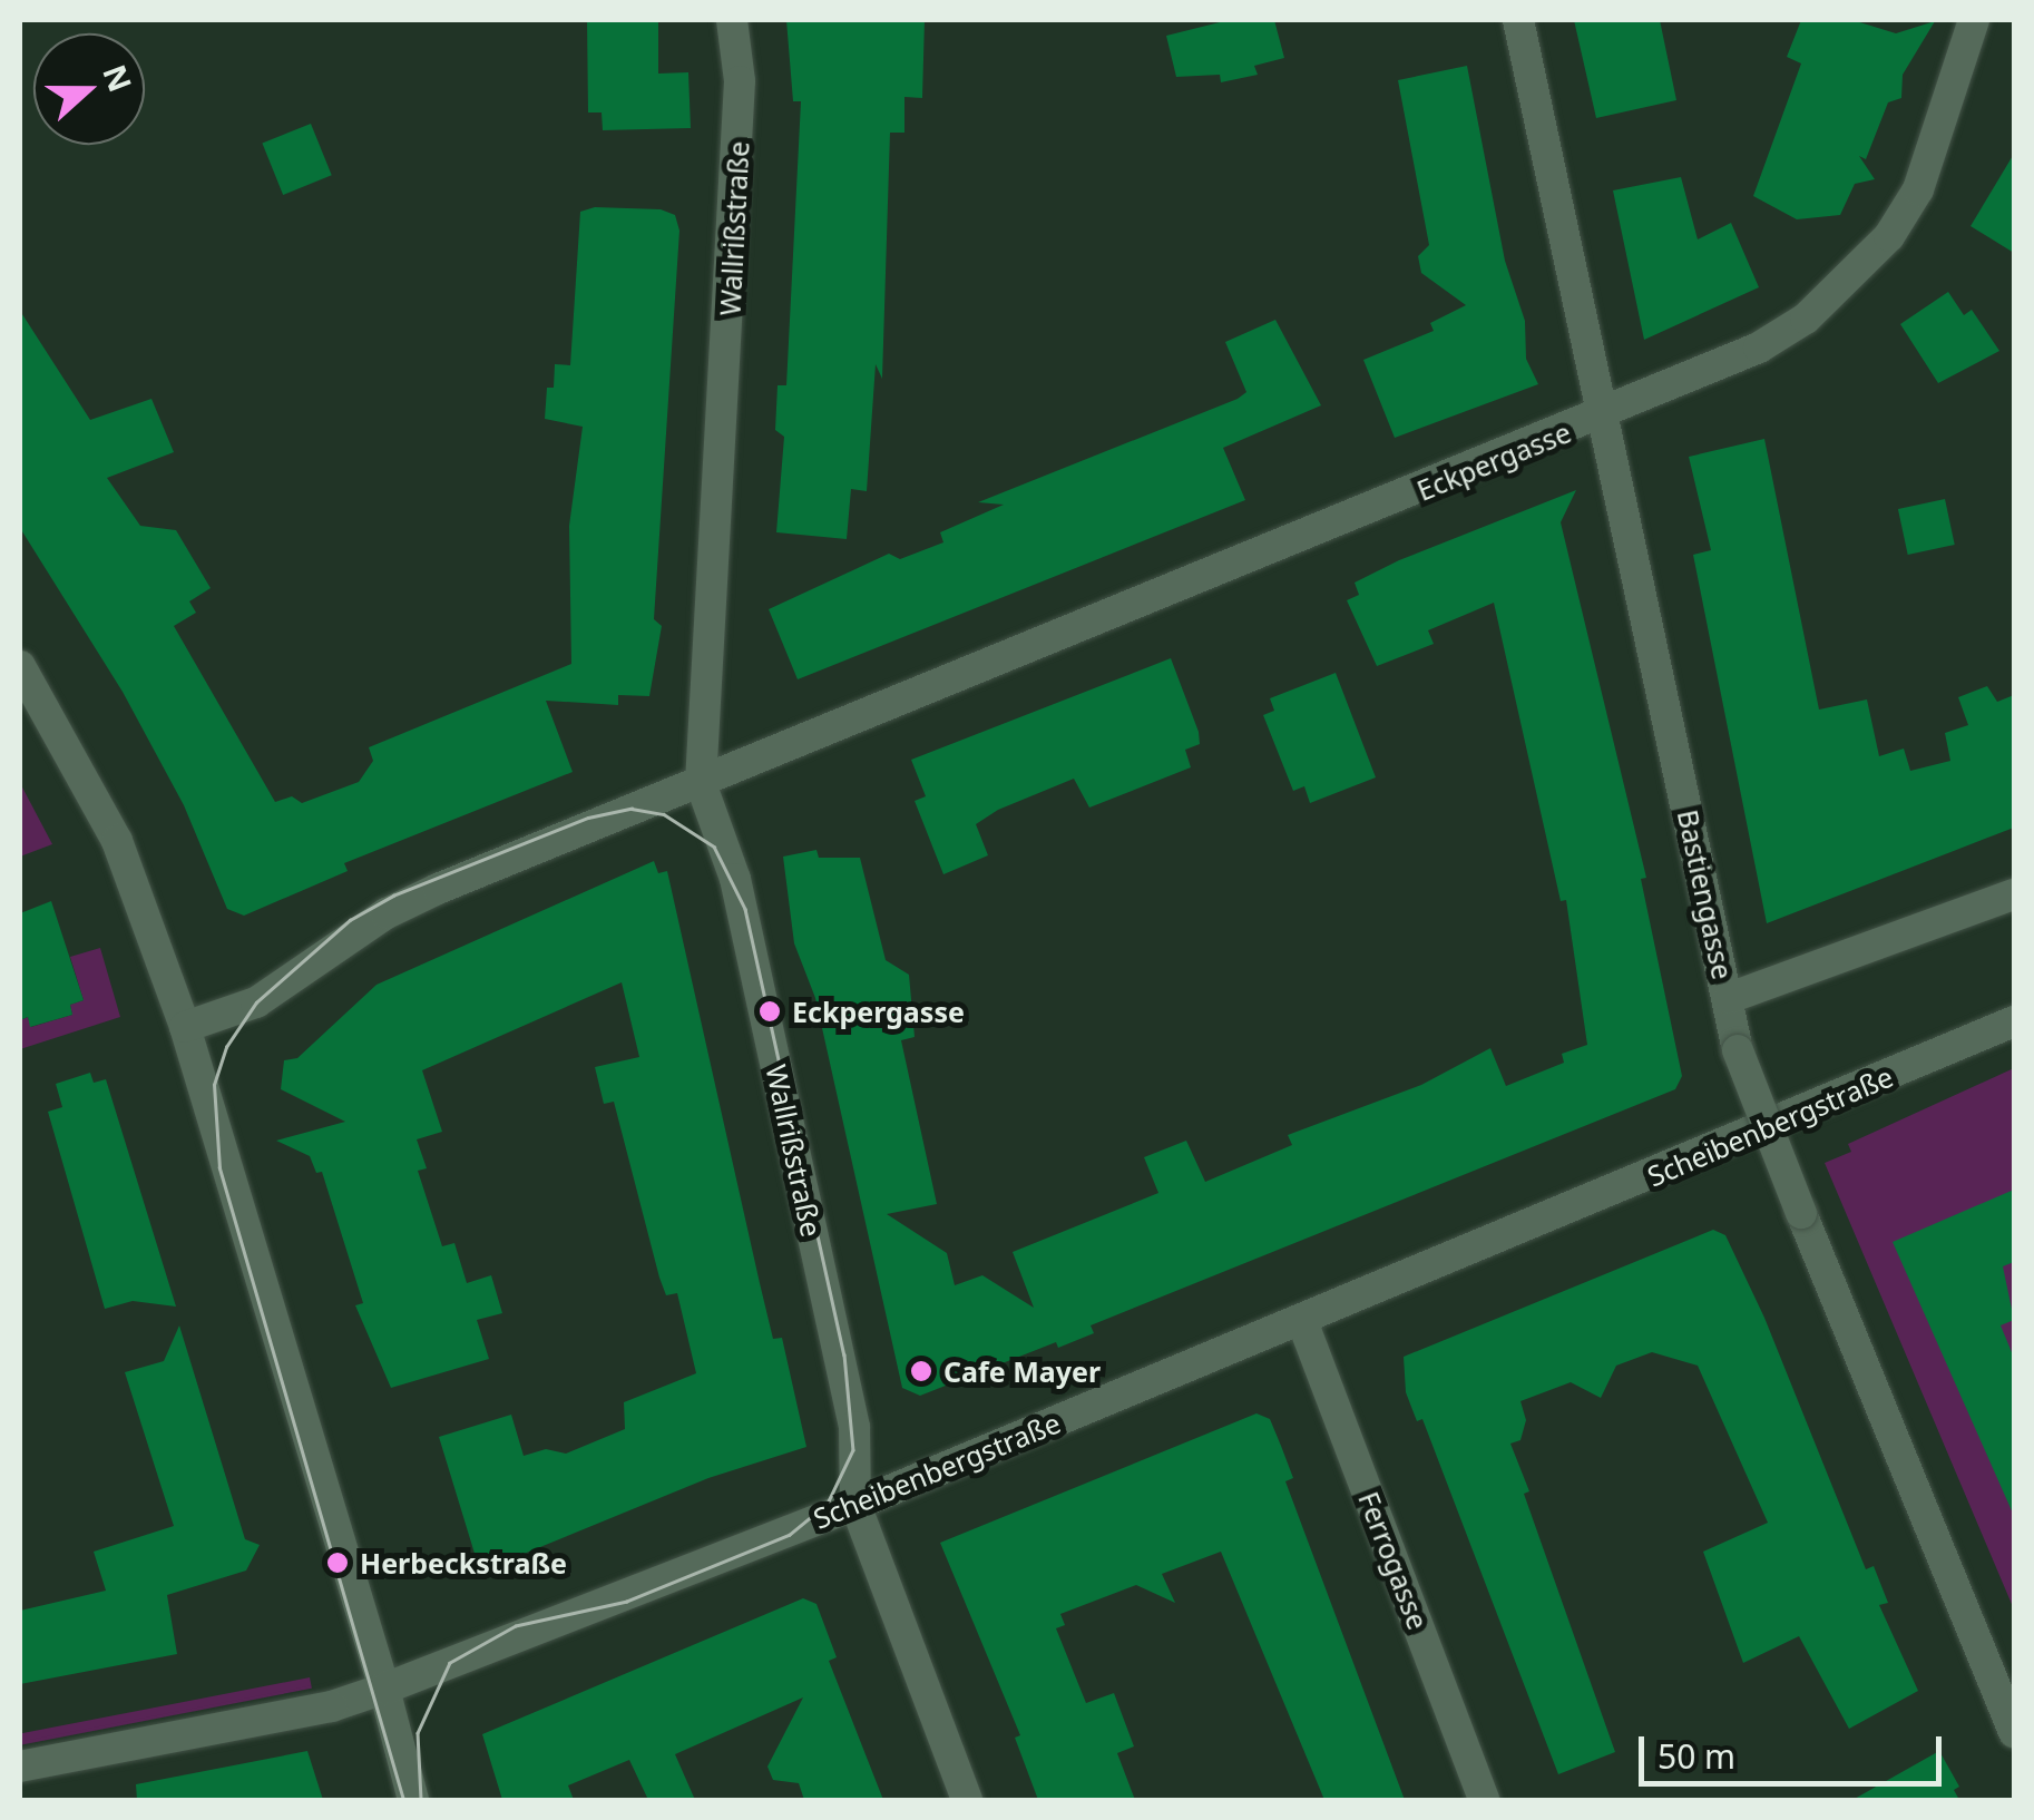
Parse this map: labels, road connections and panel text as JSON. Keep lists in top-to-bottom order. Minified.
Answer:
{"streets":{"street":["Wallrißstraße","Eckpergasse","Bastiengasse","Scheibenbergstraße","Ferrogasse"]},"crossings":[["Wallrißstraße","Eckpergasse"],["Wallrißstraße","Scheibenbergstraße"],["Eckpergasse","Bastiengasse"],["Scheibenbergstraße","Ferrogasse"]],"places":["Eckpergasse","Cafe Mayer","Herbeckstraße"],"scale_bar":"50 m","north":"right"}
